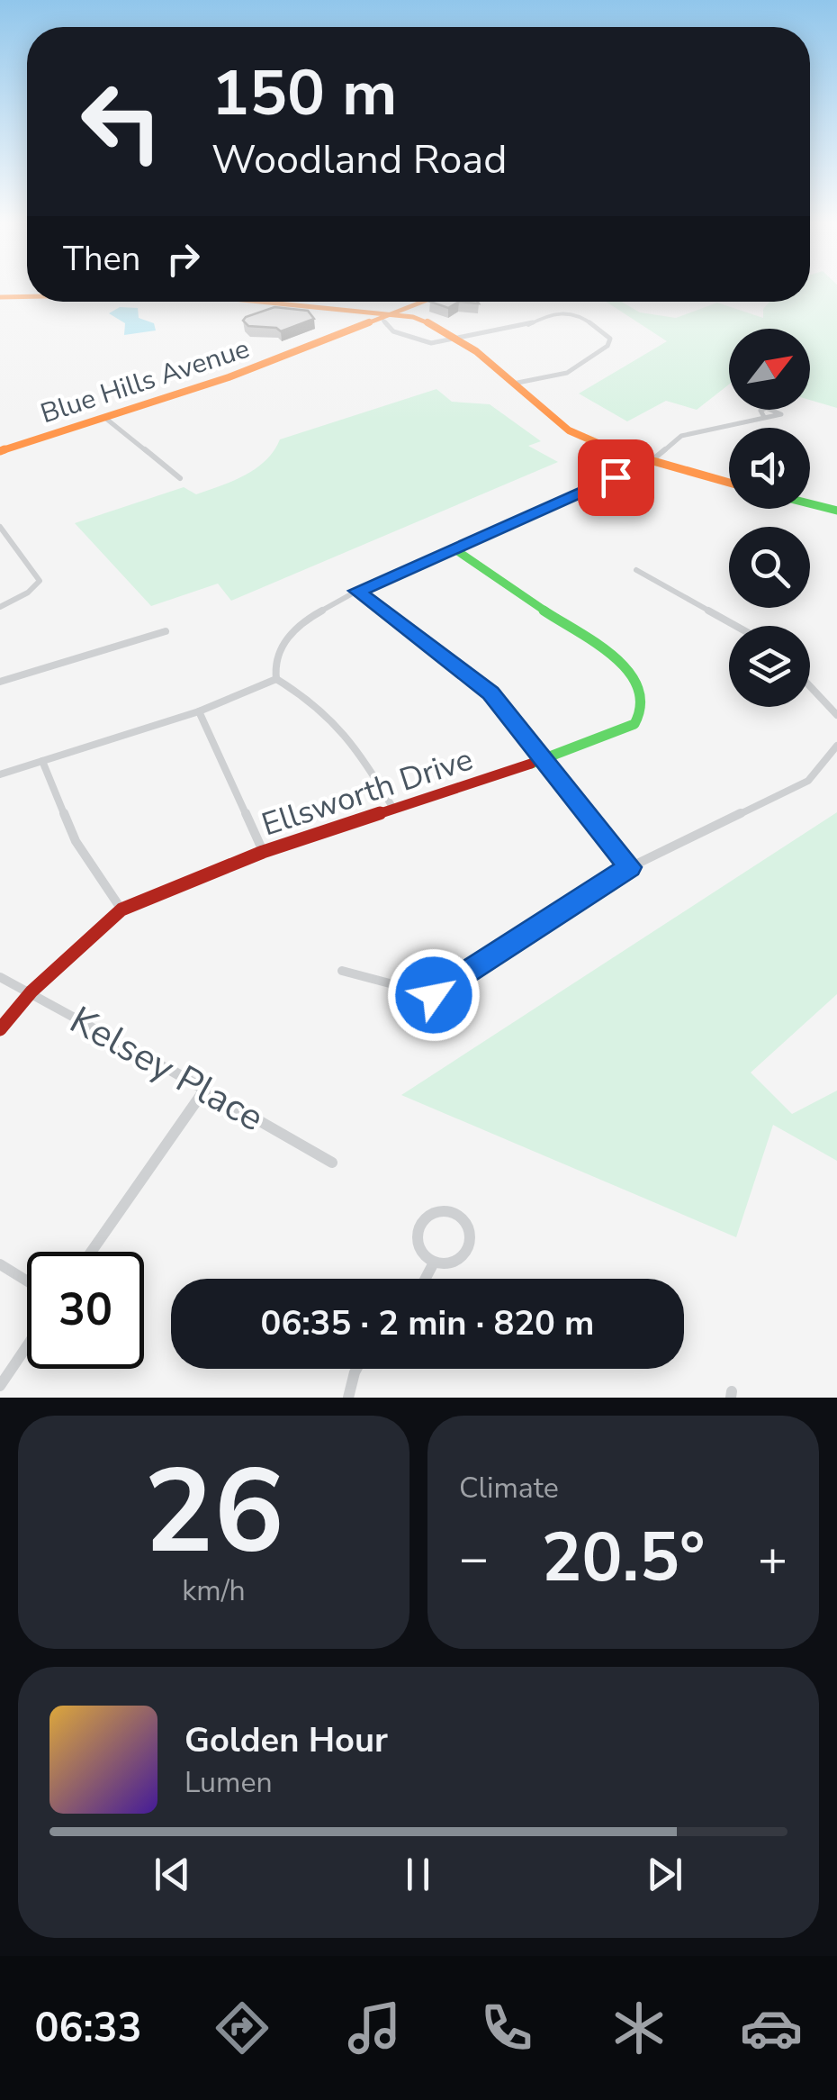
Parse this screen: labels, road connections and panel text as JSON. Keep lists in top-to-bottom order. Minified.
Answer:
{"streets":{"main road":["Blue Hills Avenue","Ellsworth Drive"],"street":["Kelsey Place"]},"crossings":[["Ellsworth Drive","Kelsey Place"]],"north":"top right","page":{"turn":["150 m","Woodland Road"],"then":"Then","limit":"30","trip":"06:35 · 2 min · 820 m","tile":[["26","km/h"],"Climate"],"heat":["−","20.5°","+"],"song":["Golden Hour","Lumen"],"tabs":"06:33"}}
